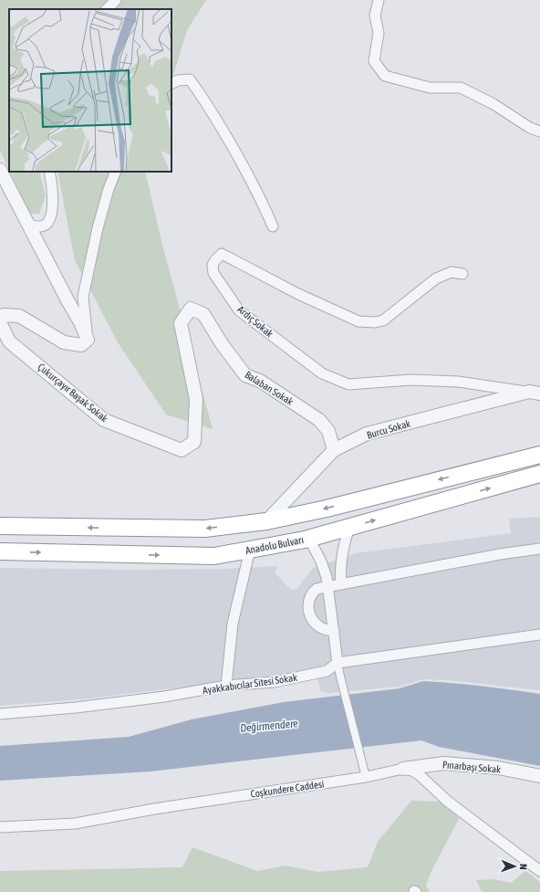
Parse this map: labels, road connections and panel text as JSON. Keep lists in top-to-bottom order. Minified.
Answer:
{"streets":{"highway":["Anadolu Bulvarı"],"street":["Ardıç Sokak","Balaban Sokak","Çukurçayır Başak Sokak","Burcu Sokak","Ayakkabıcılar Sitesi Sokak","Pınarbaşı Sokak","Coşkundere Caddesi"]},"crossings":[["Ardıç Sokak","Burcu Sokak"],["Balaban Sokak","Çukurçayır Başak Sokak"],["Balaban Sokak","Burcu Sokak"],["Pınarbaşı Sokak","Coşkundere Caddesi"]],"water":["Değirmendere"],"north":"right"}
